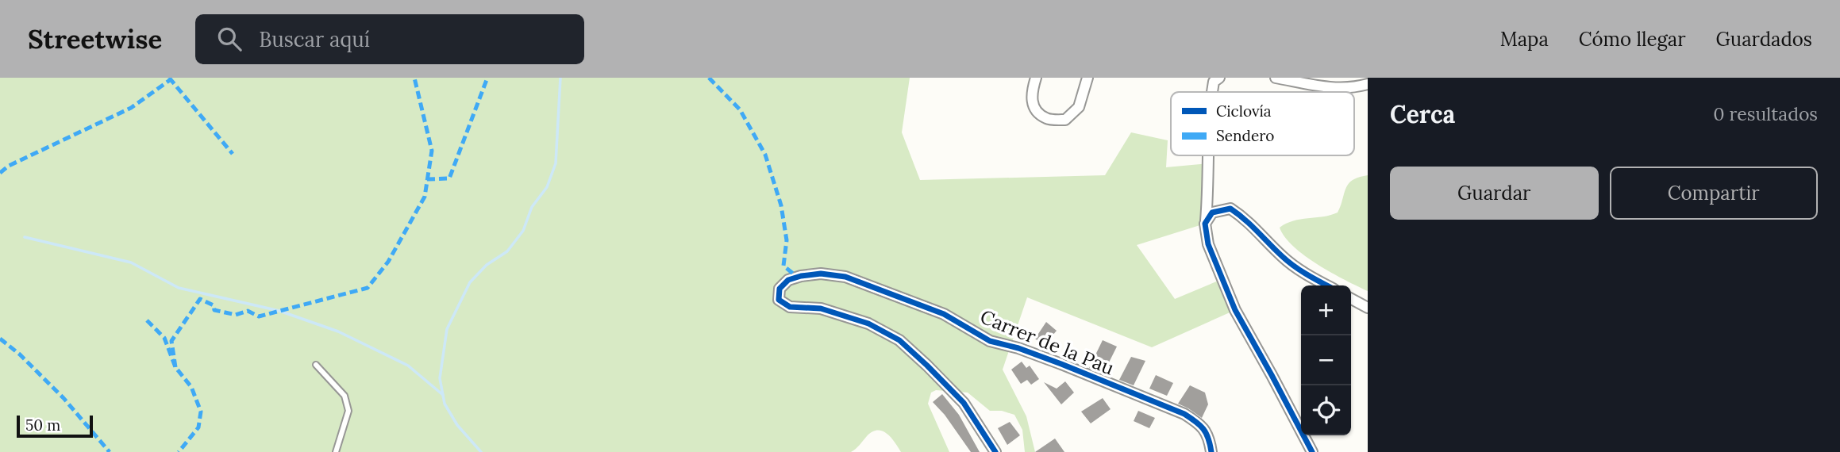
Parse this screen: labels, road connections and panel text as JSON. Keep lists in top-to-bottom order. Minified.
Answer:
{"streets":{"street":["Carrer de la Pau"]},"legend":["Ciclovía","Sendero"],"scale_bar":"50 m","page":{"header":"Streetwise","search":"Buscar aquí","nav":["Mapa","Cómo llegar","Guardados"],"heading":["Cerca","0 resultados"],"buttons":["Guardar","Compartir"],"map_buttons":["+","−"],"scale":"50 m"}}
